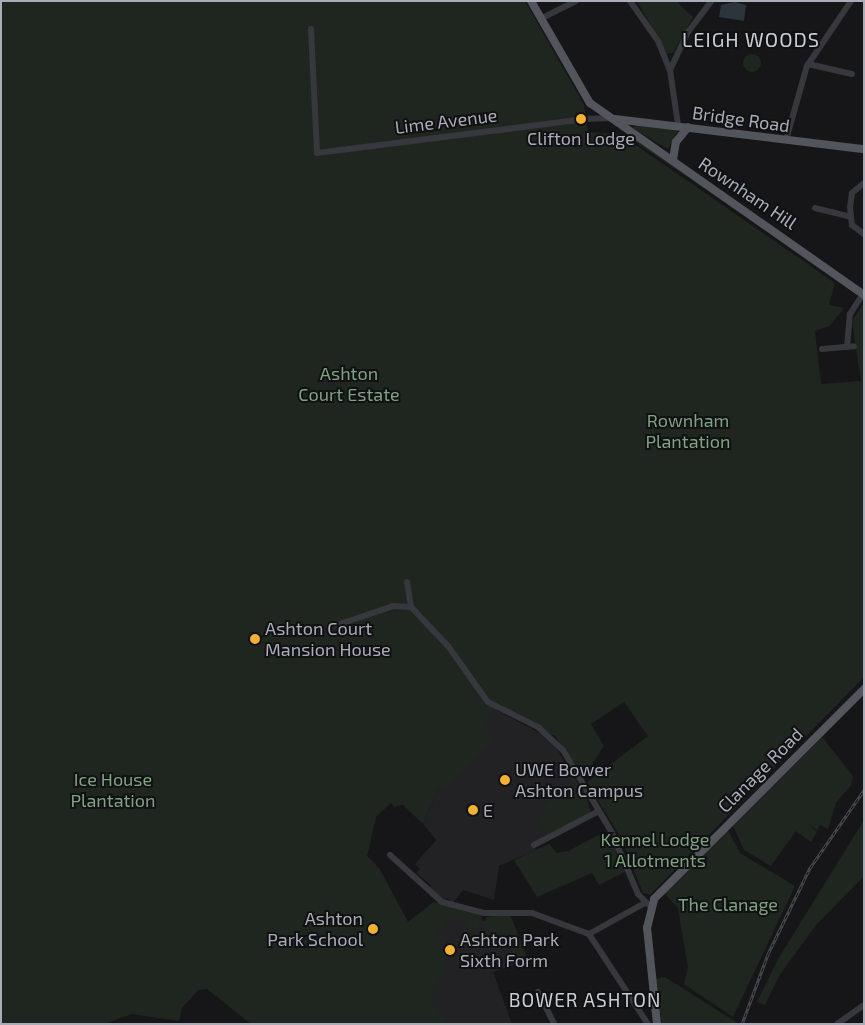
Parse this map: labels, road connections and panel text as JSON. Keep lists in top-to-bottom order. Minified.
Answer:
{"streets":{"main road":["Bridge Road","Rownham Hill","Clanage Road"],"street":["Lime Avenue"]},"crossings":[["Bridge Road","Lime Avenue"],["Bridge Road","Rownham Hill"],["Lime Avenue","Rownham Hill"]],"districts":["LEIGH WOODS","BOWER ASHTON"],"parks":["Ashton Court Estate","Rownham Plantation","Ice House Plantation","Kennel Lodge 1 Allotments","The Clanage"],"places":["Clifton Lodge","Ashton Court Mansion House","UWE Bower Ashton Campus","E","Ashton Park School","Ashton Park Sixth Form"]}
